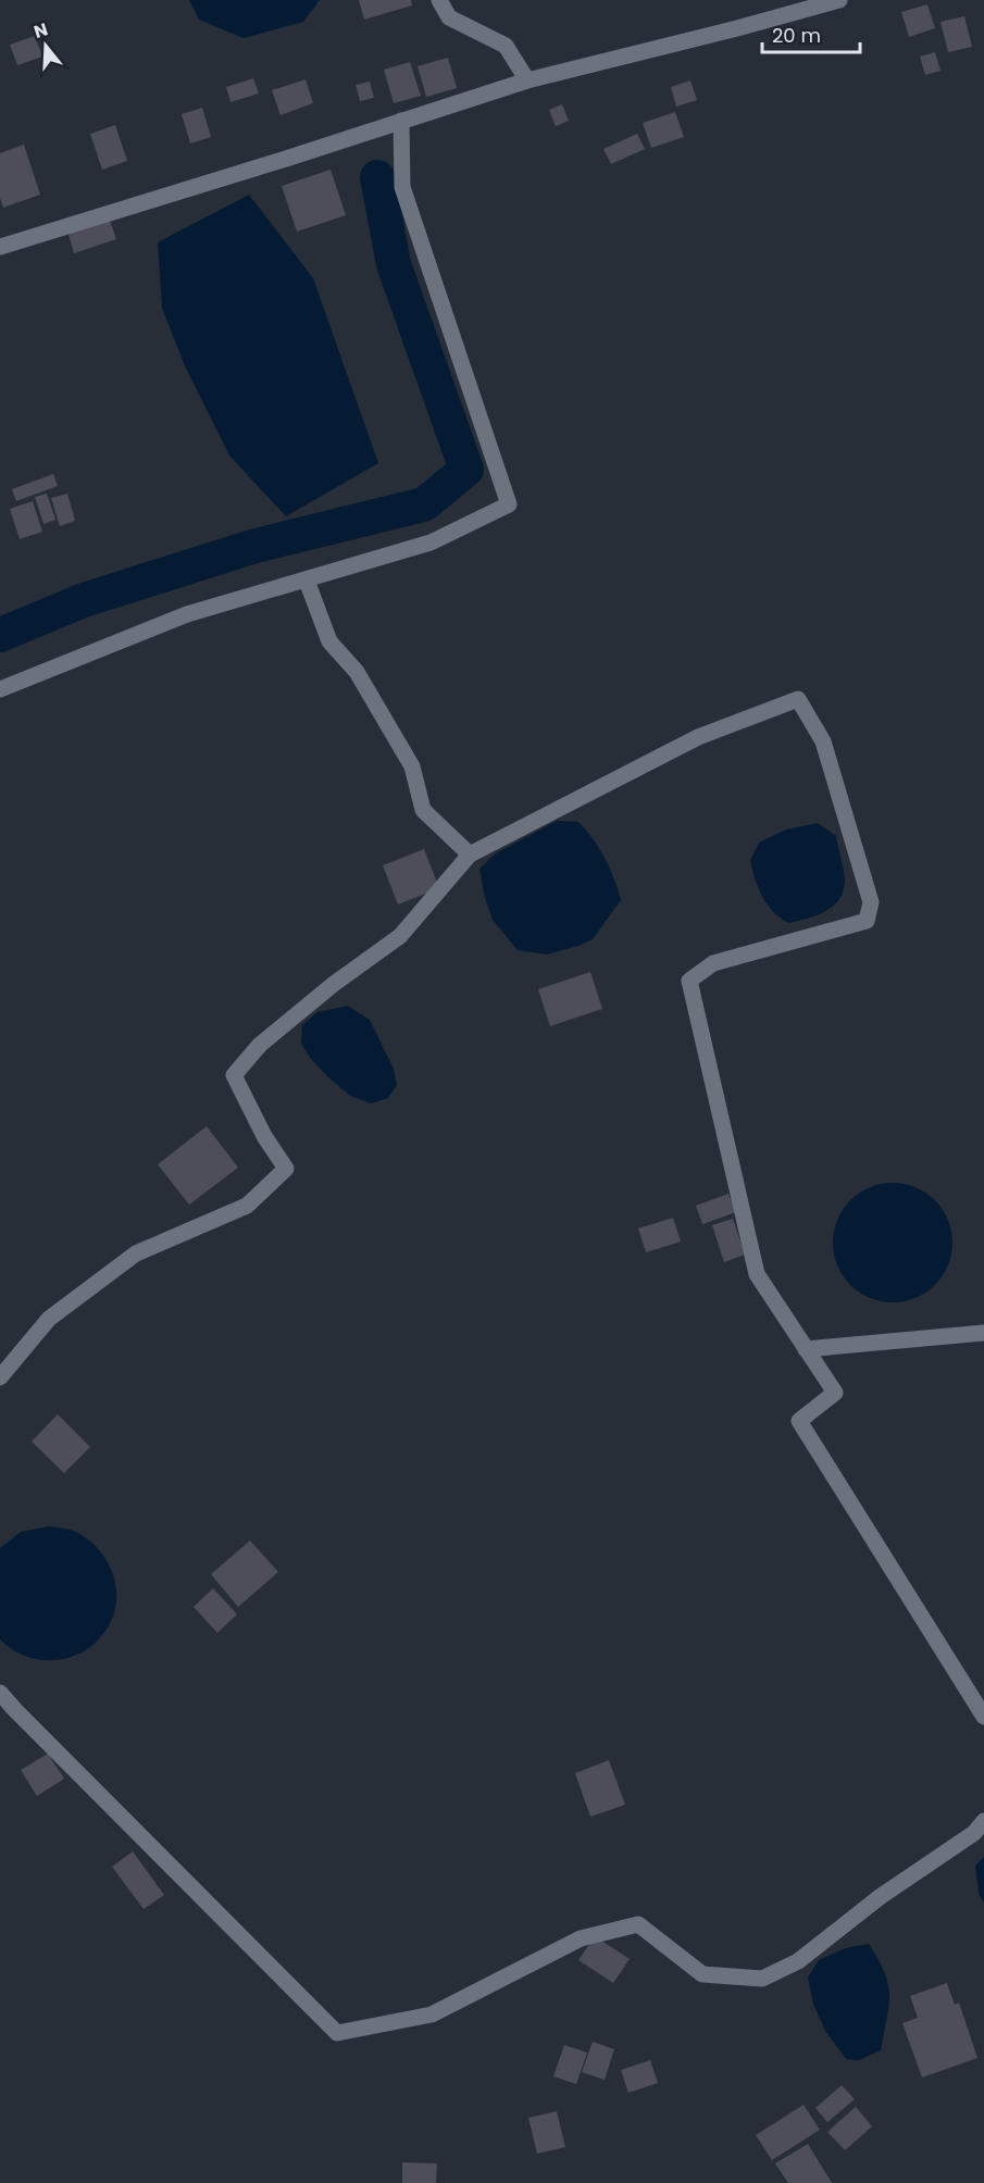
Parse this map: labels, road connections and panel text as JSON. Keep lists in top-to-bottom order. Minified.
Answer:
{"scale_bar":"20 m","north":"top"}
